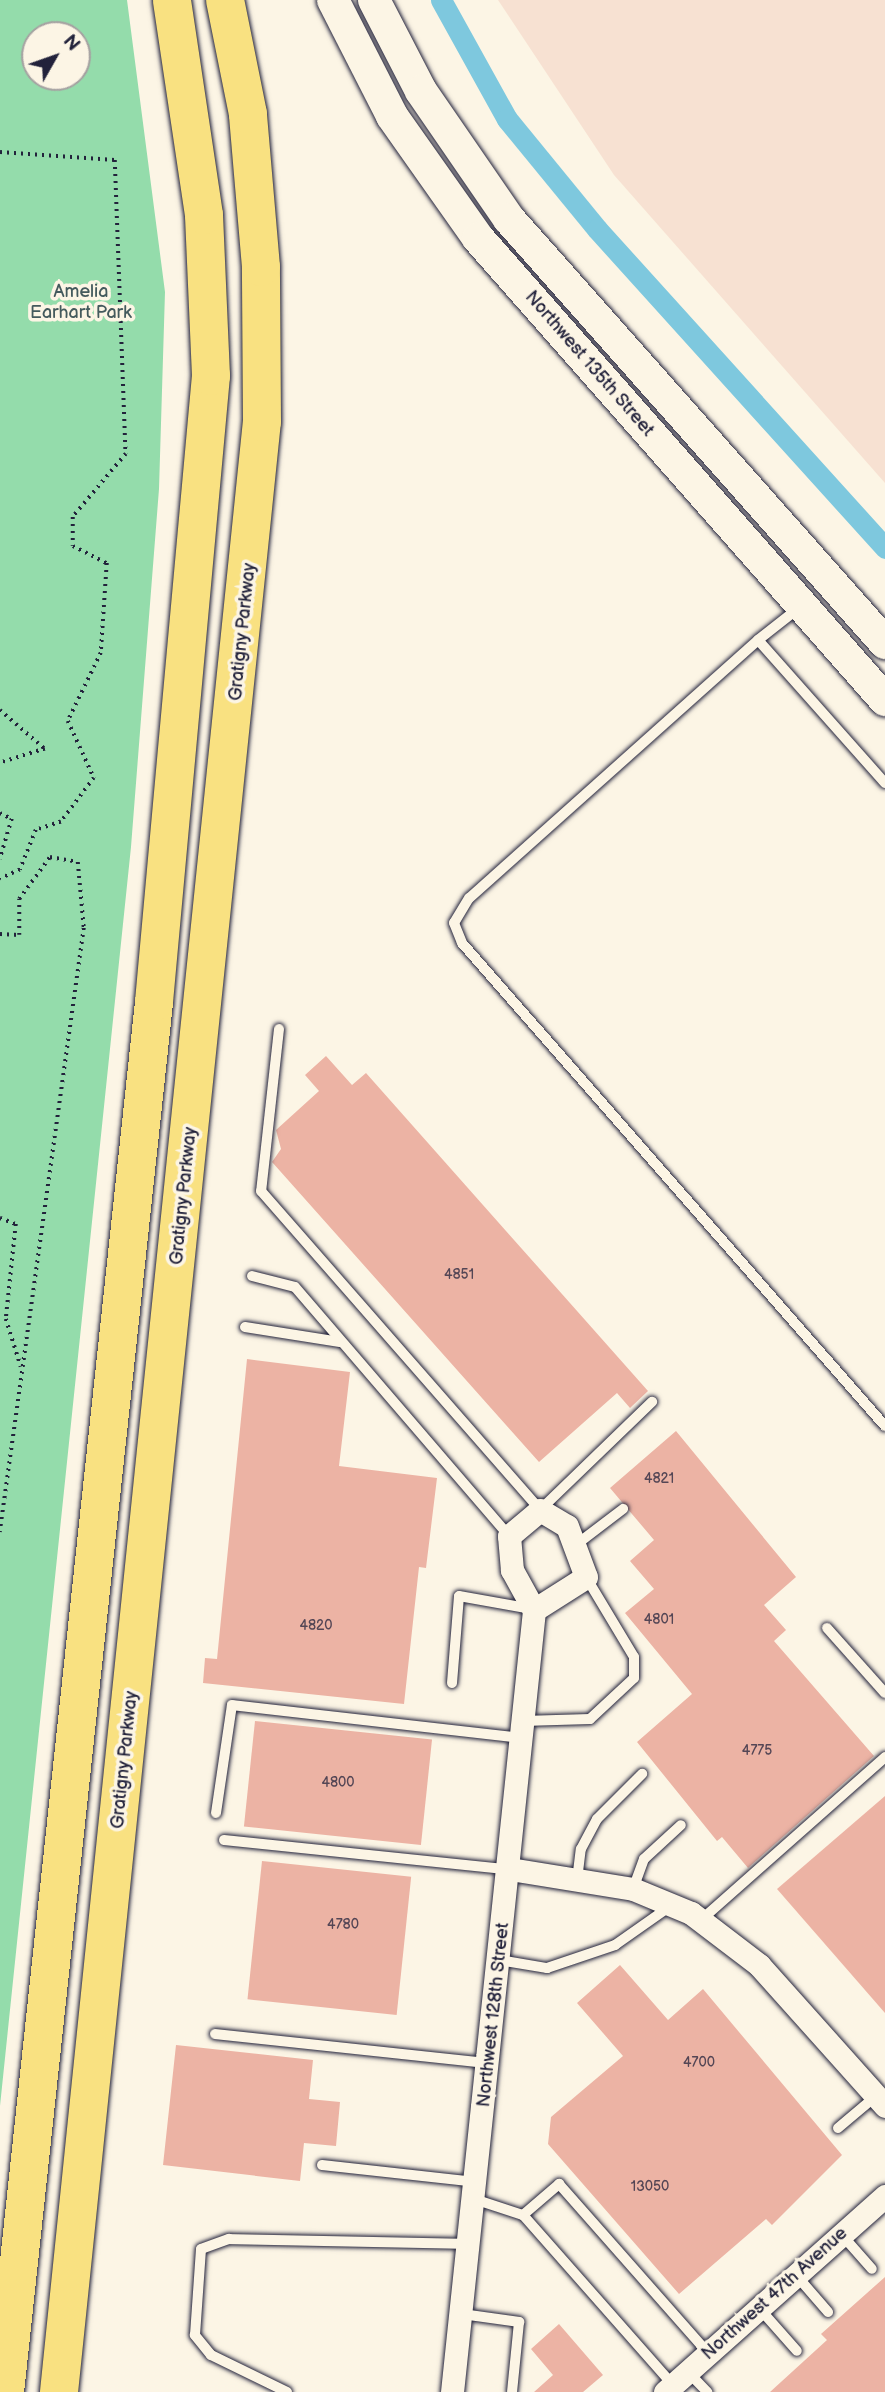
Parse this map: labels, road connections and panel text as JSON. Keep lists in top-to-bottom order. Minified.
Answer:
{"streets":{"highway":["Gratigny Parkway"],"main road":["Northwest 135th Street"],"street":["Northwest 128th Street","Northwest 47th Avenue"]},"parks":["Amelia Earhart Park"],"house_numbers":["4851","4821","4801","4820","4775","4800","4780","4700","13050"],"north":"top right"}
